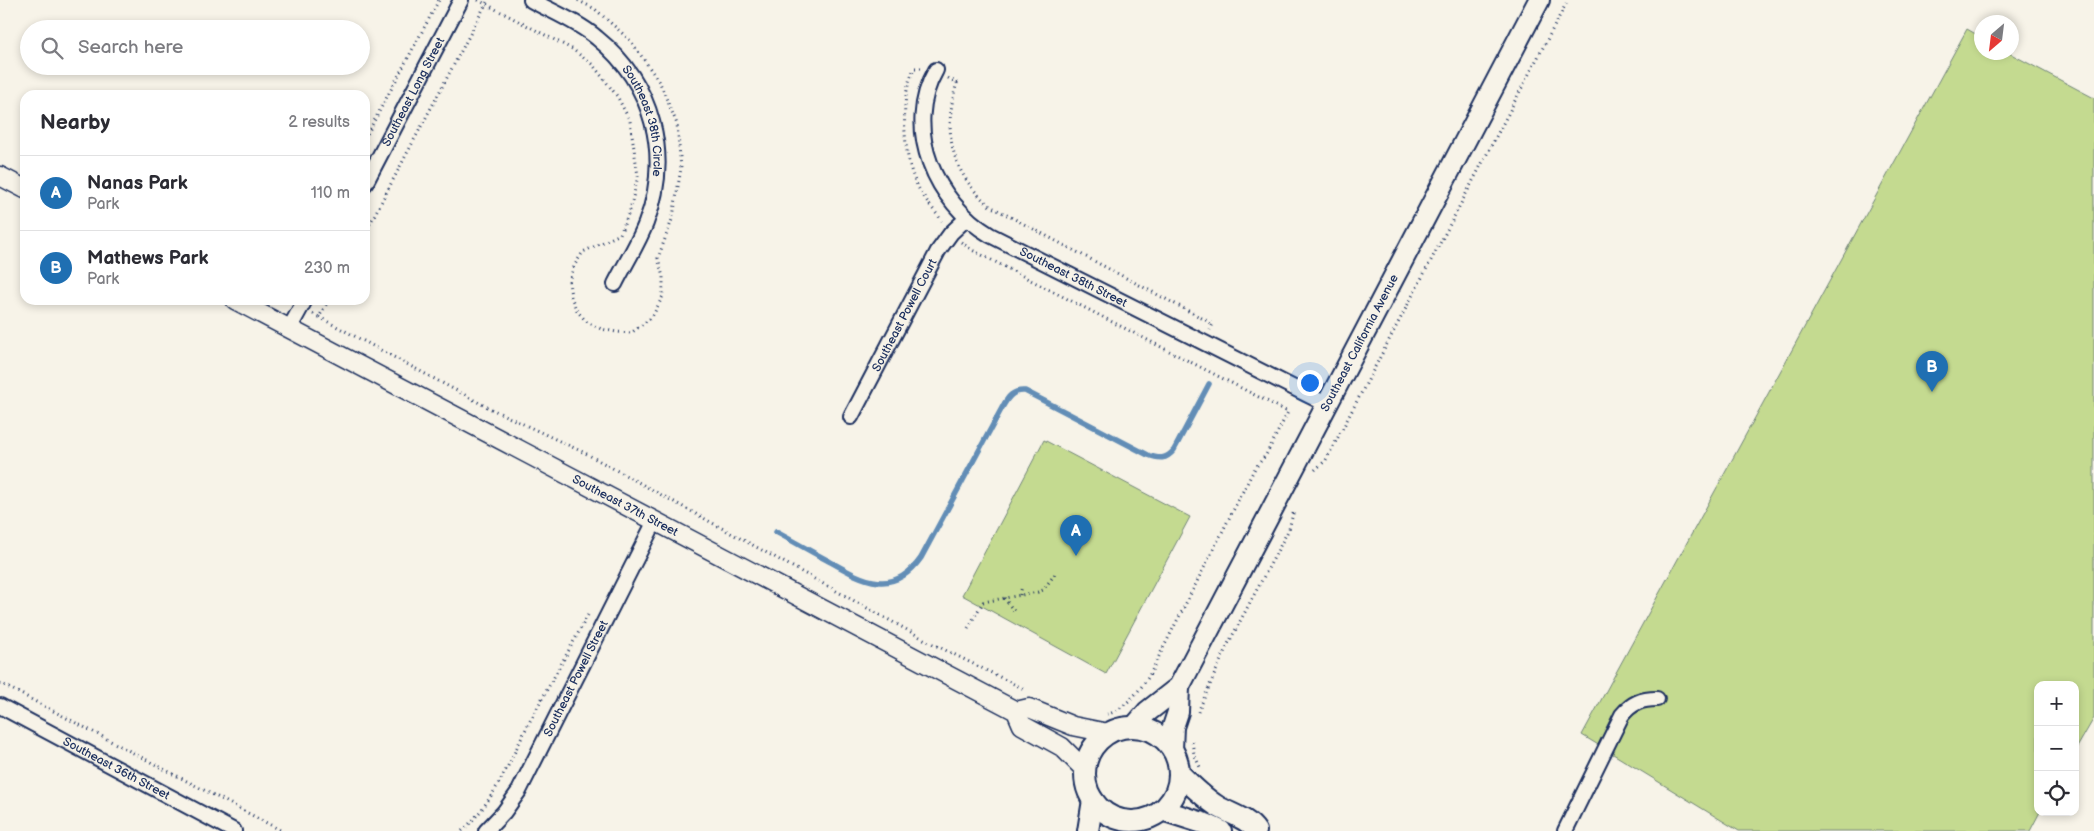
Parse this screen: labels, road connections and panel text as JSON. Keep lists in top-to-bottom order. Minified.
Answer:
{"streets":{"main road":["Southeast California Avenue"],"street":["Southeast Long Street","Southeast 38th Circle","Southeast 38th Street","Southeast Powell Court","Southeast 37th Street","Southeast Powell Street","Southeast 36th Street"]},"crossings":[["Southeast 38th Street","Southeast Powell Court"],["Southeast 38th Street","Southeast California Avenue"],["Southeast California Avenue","Southeast 37th Street"],["Southeast 37th Street","Southeast Powell Street"]],"north":"bottom left","page":{"search":"Search here","heading":["Nearby","2 results"],"list":[{"mark":"A","name":"Nanas Park","note":"Park","value":"110 m"},{"mark":"B","name":"Mathews Park","note":"Park","value":"230 m"}],"pins":["B","A"],"map_buttons":["+","−"]}}
